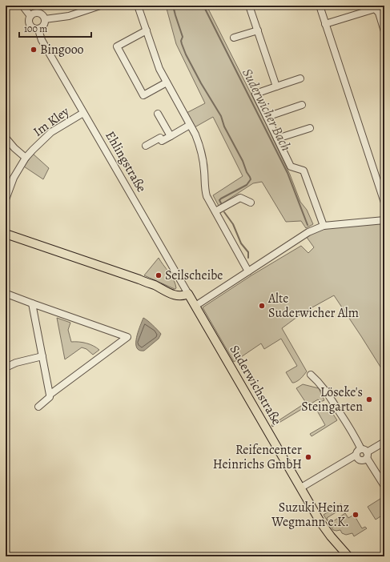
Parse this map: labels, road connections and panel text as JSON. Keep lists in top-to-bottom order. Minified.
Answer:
{"streets":{"main road":["Ehlingstraße","Suderwichstraße"],"street":["Im Kley"]},"crossings":[["Im Kley","Ehlingstraße"],["Ehlingstraße","Suderwichstraße"]],"water":["Suderwicher Bach"],"places":["Bingooo","Seilscheibe","Alte Suderwicher Alm","Löseke's Steingarten","Reifencenter Heinrichs GmbH","Suzuki Heinz Wegmann e.K."],"scale_bar":"100 m"}
